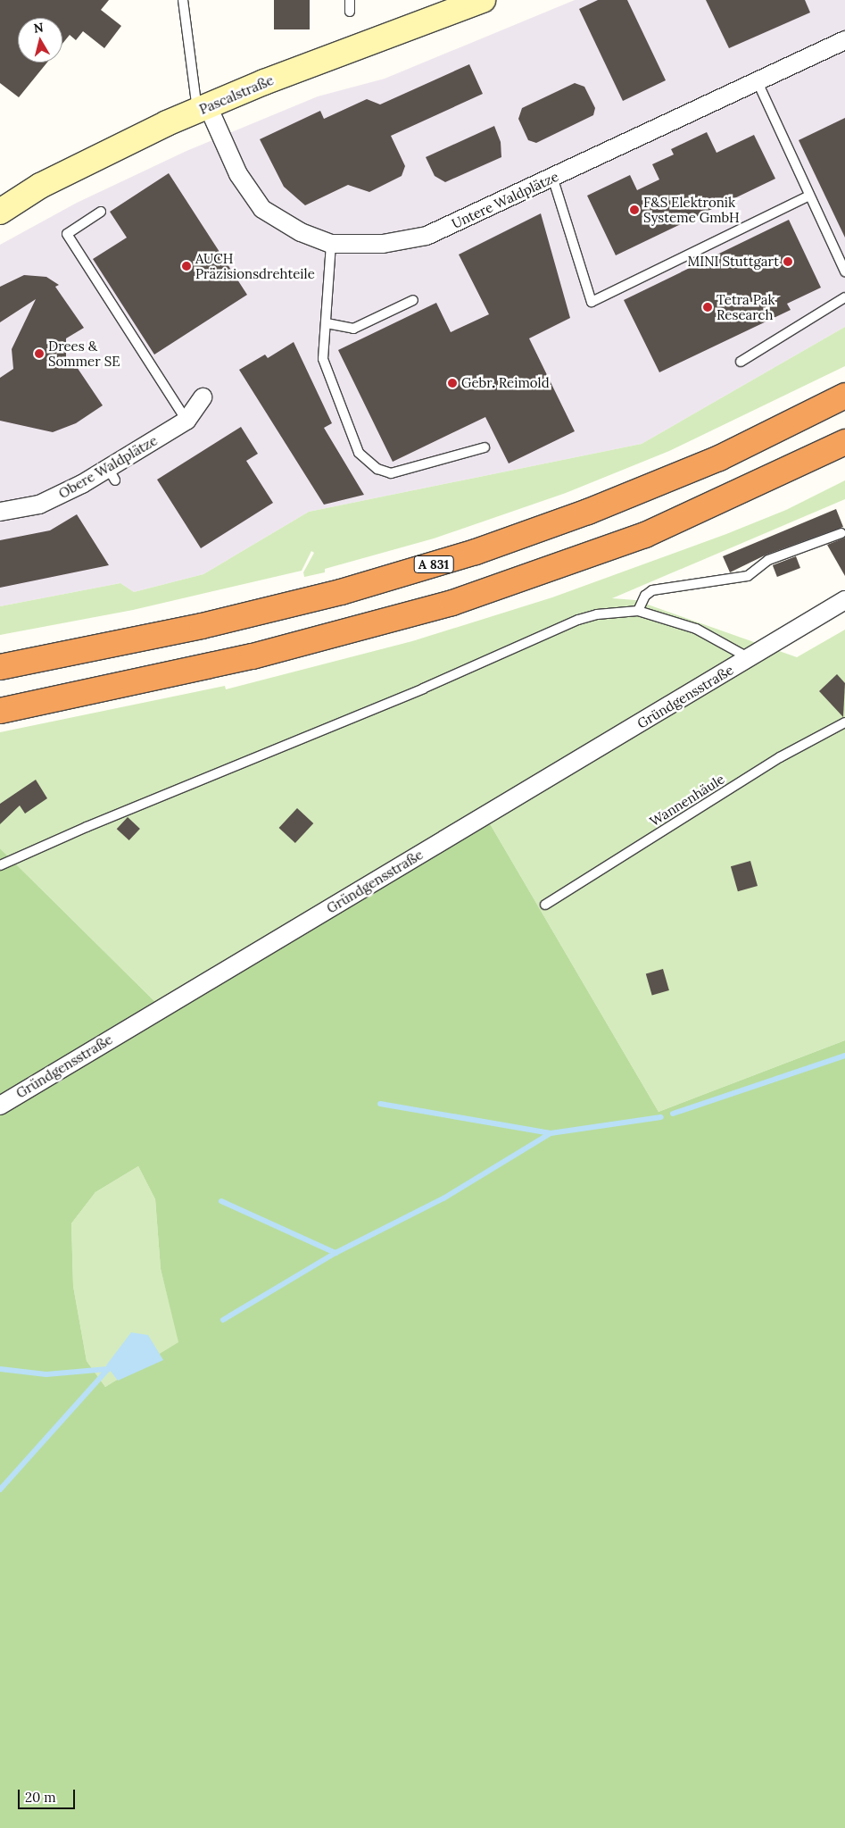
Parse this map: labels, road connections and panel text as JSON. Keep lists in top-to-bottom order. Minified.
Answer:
{"streets":{"highway":["A 831"],"street":["Pascalstraße","Untere Waldplätze","Obere Waldplätze","Gründgensstraße"],"lane":["Wannenhäule"]},"crossings":[["Pascalstraße","Untere Waldplätze"]],"places":["F&S Elektronik Systeme GmbH","MINI Stuttgart","AUCH Präzisionsdrehteile","Tetra Pak Research","Drees & Sommer SE","Gebr. Reimold"],"scale_bar":"20 m","north":"top"}
